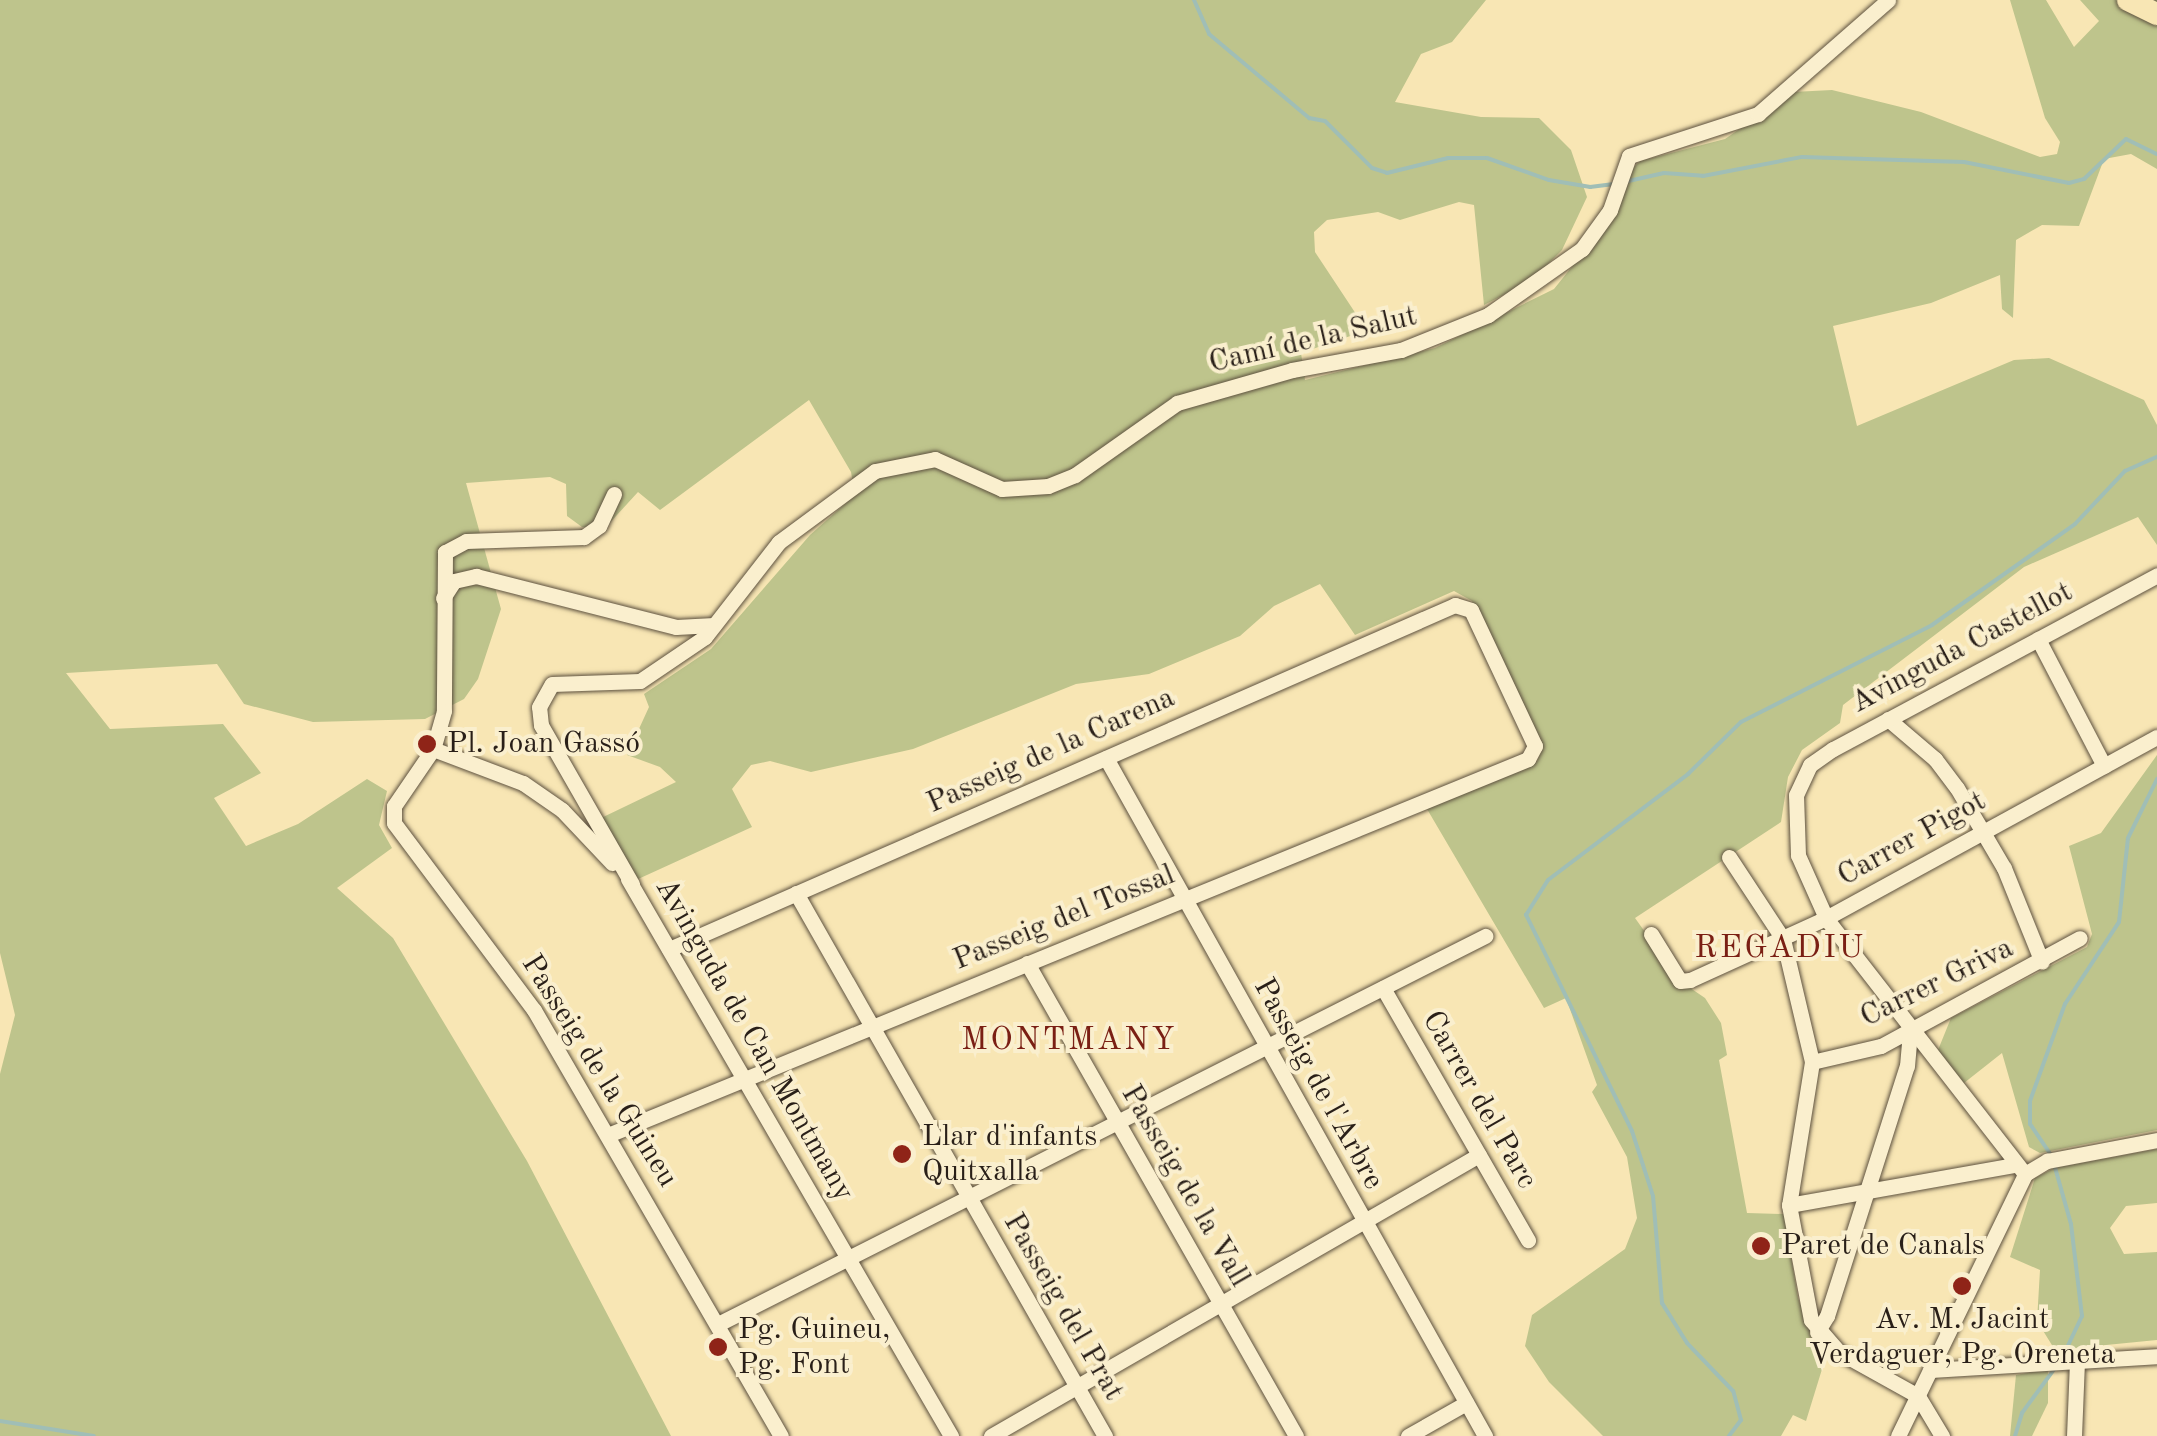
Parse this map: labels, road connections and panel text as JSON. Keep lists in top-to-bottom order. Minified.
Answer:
{"streets":{"street":["Camí de la Salut","Avinguda Castellot","Passeig de la Carena","Carrer Pigot","Passeig del Tossal","Carrer Griva","Avinguda de Can Montmany","Passeig de la Guineu","Passeig de l'Arbre","Carrer del Parc","Passeig de la Vall","Passeig del Prat"]},"crossings":[["Camí de la Salut","Avinguda de Can Montmany"],["Avinguda Castellot","Carrer Pigot"],["Passeig de la Carena","Passeig del Tossal"],["Passeig de la Carena","Avinguda de Can Montmany"],["Passeig de la Carena","Passeig de l'Arbre"],["Passeig de la Carena","Passeig del Prat"],["Passeig del Tossal","Avinguda de Can Montmany"],["Passeig del Tossal","Passeig de la Guineu"],["Passeig del Tossal","Passeig de l'Arbre"],["Passeig del Tossal","Passeig de la Vall"],["Passeig del Tossal","Passeig del Prat"],["Avinguda de Can Montmany","Passeig de la Guineu"]],"districts":["REGADIU","MONTMANY"],"places":["Pl. Joan Gassó","Llar d'infants Quitxalla","Paret de Canals","Av. M. Jacint Verdaguer, Pg. Oreneta","Pg. Guineu, Pg. Font"]}
